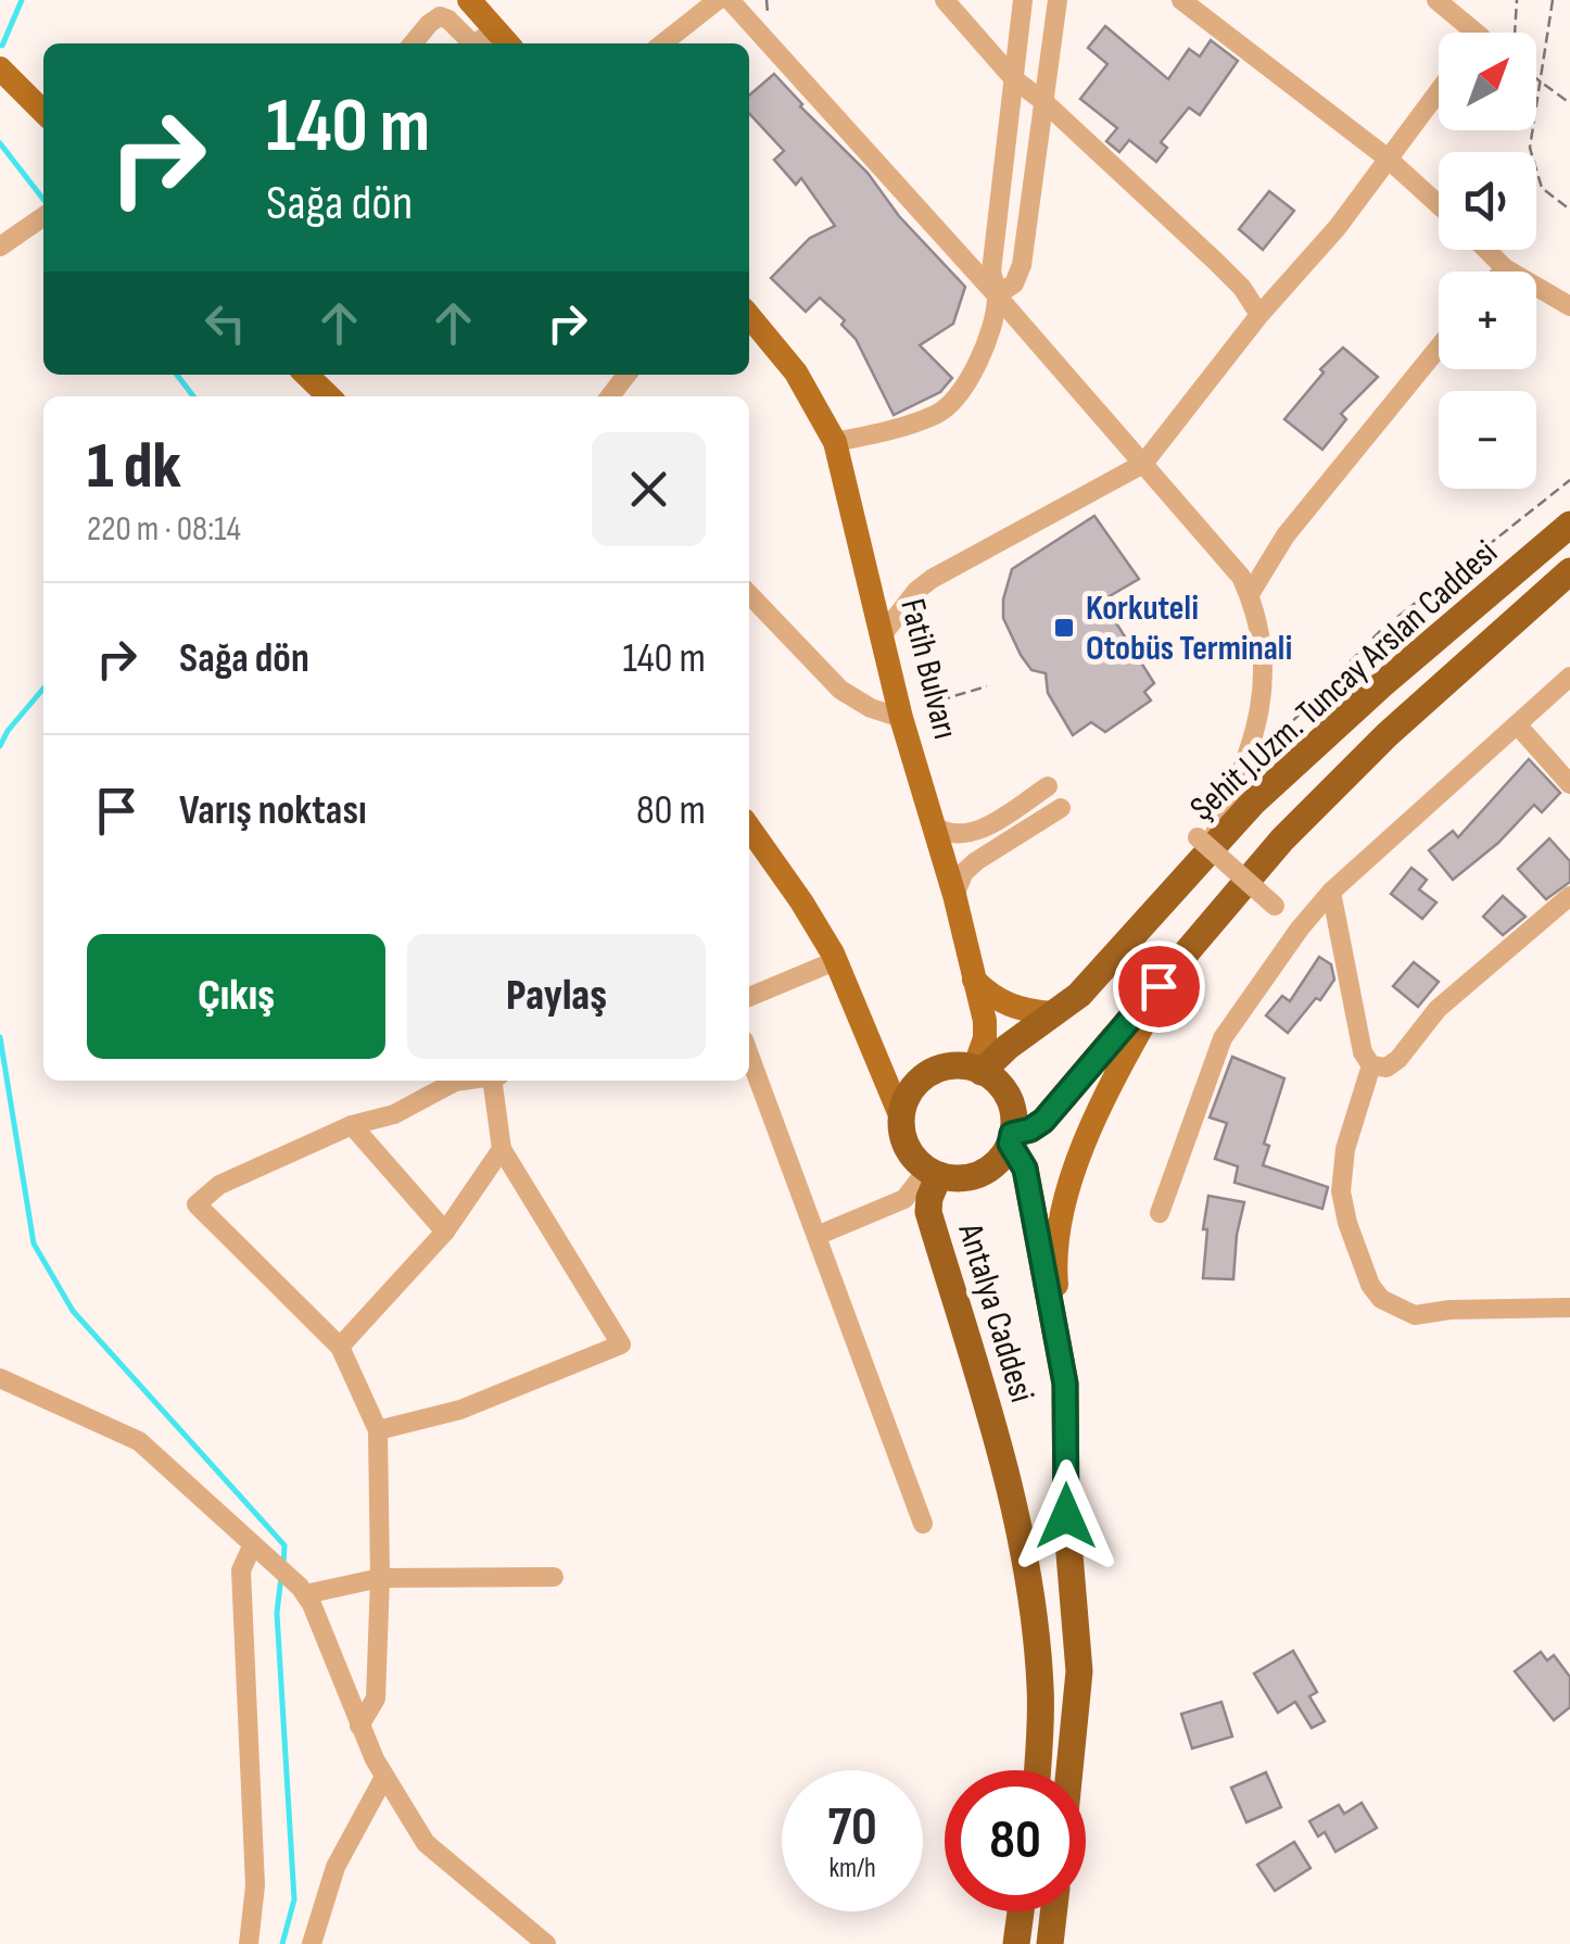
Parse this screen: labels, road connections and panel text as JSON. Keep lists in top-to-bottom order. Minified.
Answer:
{"streets":{"highway":["Şehit J.Uzm. Tuncay Arslan Caddesi","Antalya Caddesi"],"main road":["Fatih Bulvarı"]},"crossings":[["Fatih Bulvarı","Şehit J.Uzm. Tuncay Arslan Caddesi"],["Fatih Bulvarı","Antalya Caddesi"],["Şehit J.Uzm. Tuncay Arslan Caddesi","Antalya Caddesi"]],"places":{"transit":["Korkuteli Otobüs Terminali"]},"north":"top right","page":{"map_buttons":["+","−"],"turn":["140 m","Sağa dön"],"heading":["1 dk","220 m · 08:14"],"list":[{"name":"Sağa dön","value":"140 m"},{"name":"Varış noktası","value":"80 m"}],"buttons":["Çıkış","Paylaş"],"speed":"70 km/h","limit":"80"}}
